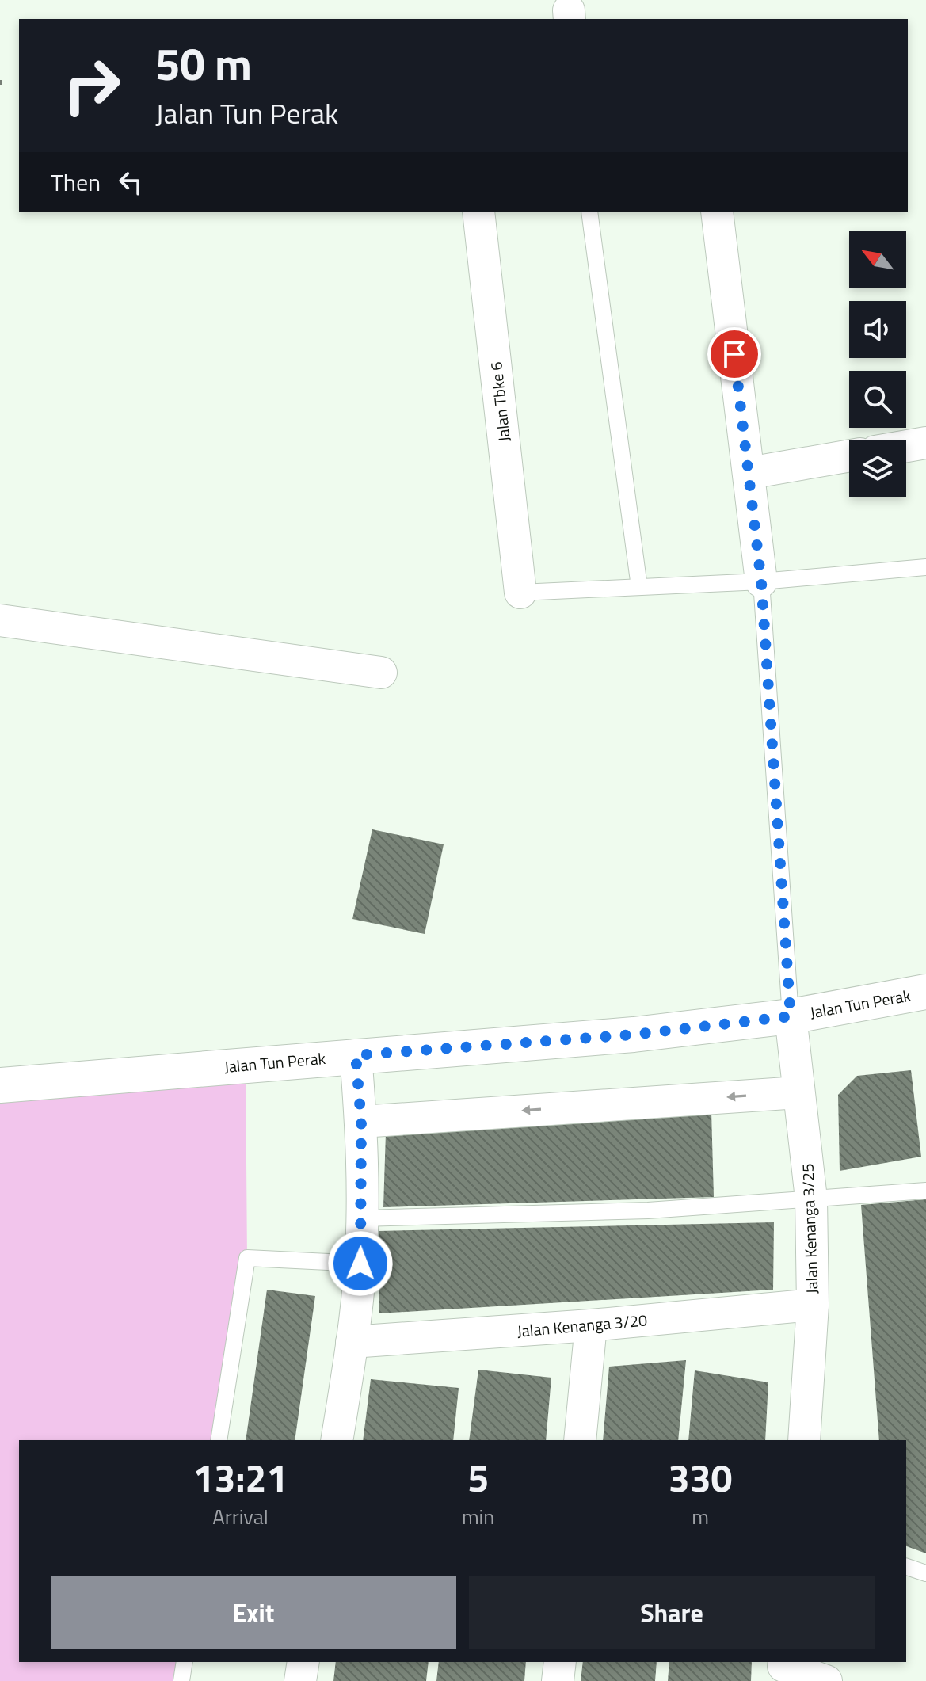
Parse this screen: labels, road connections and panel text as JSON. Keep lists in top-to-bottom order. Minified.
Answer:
{"streets":{"main road":["Jalan Tun Perak"],"street":["Jalan Tbke 6","Jalan Kenanga 3/25","Jalan Kenanga 3/20"]},"crossings":[["Jalan Tun Perak","Jalan Kenanga 3/25"],["Jalan Kenanga 3/25","Jalan Kenanga 3/20"]],"north":"top left","page":{"turn":["50 m","Jalan Tun Perak"],"then":"Then","eta":["13:21","Arrival","5","min","330","m"],"buttons":["Exit","Share"]}}
